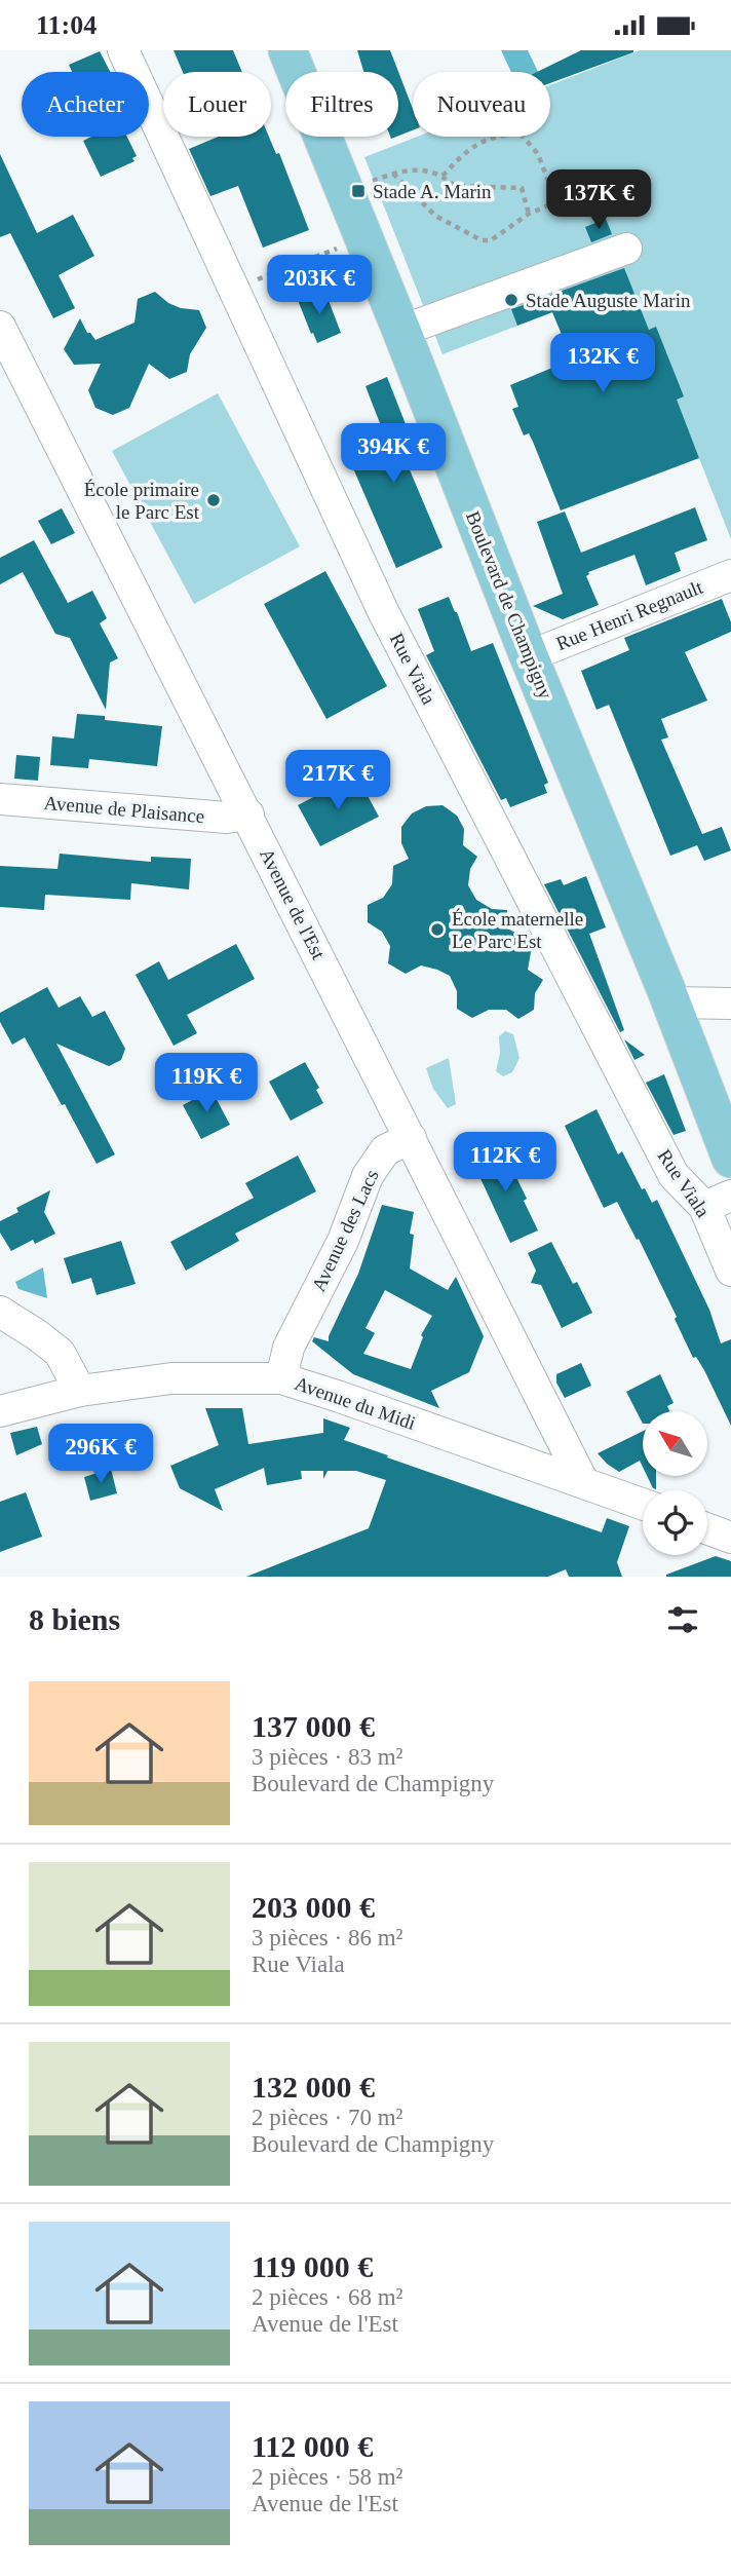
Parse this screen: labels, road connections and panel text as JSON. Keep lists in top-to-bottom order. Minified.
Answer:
{"streets":{"main road":["Boulevard de Champigny"],"street":["Rue Henri Regnault","Rue Viala","Avenue de Plaisance","Avenue de l'Est","Avenue des Lacs","Avenue du Midi"]},"crossings":[["Boulevard de Champigny","Rue Henri Regnault"],["Avenue de Plaisance","Avenue de l'Est"],["Avenue de l'Est","Avenue des Lacs"],["Avenue de l'Est","Avenue du Midi"],["Avenue des Lacs","Avenue du Midi"]],"places":{"transit":["Stade A. Marin"],"other":["Stade Auguste Marin","École primaire le Parc Est","École maternelle Le Parc Est"]},"north":"top left","page":{"status":"11:04","chip":["Acheter","Louer","Filtres","Nouveau"],"price":["137K €","203K €","132K €","394K €","217K €","119K €","112K €","296K €"],"heading":"8 biens","list":[{"name":"137 000 €","note":"3 pièces · 83 m² · Boulevard de Champigny"},{"name":"203 000 €","note":"3 pièces · 86 m² · Rue Viala"},{"name":"132 000 €","note":"2 pièces · 70 m² · Boulevard de Champigny"},{"name":"119 000 €","note":"2 pièces · 68 m² · Avenue de l'Est"},{"name":"112 000 €","note":"2 pièces · 58 m² · Avenue de l'Est"}]}}
